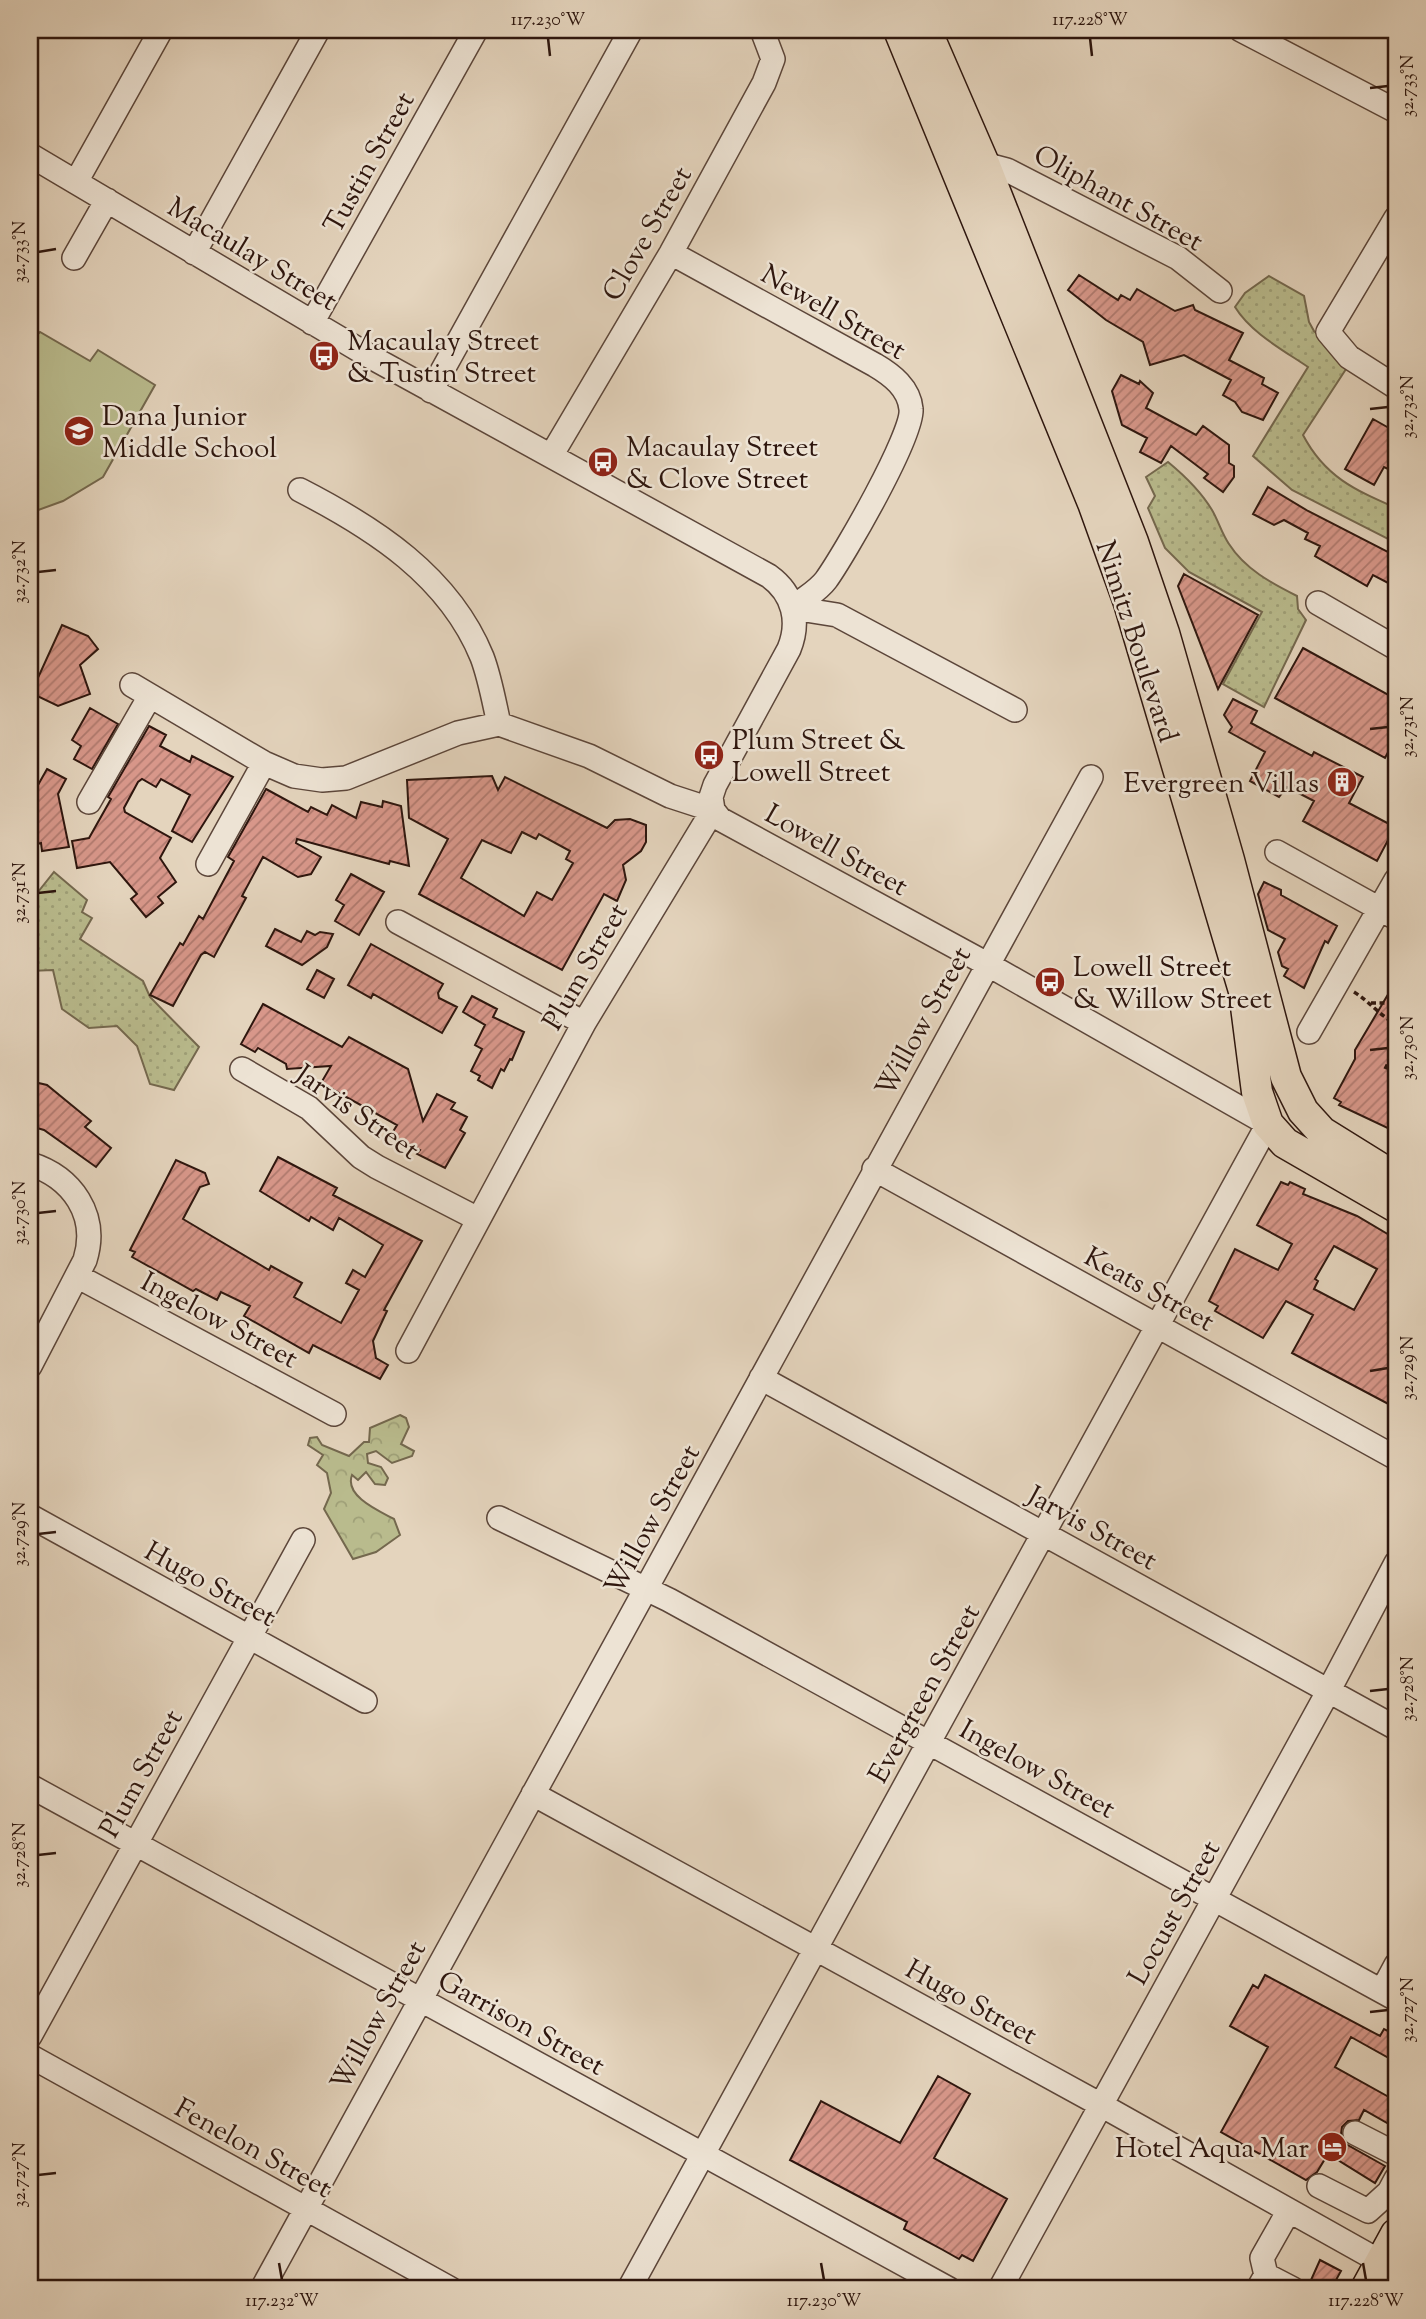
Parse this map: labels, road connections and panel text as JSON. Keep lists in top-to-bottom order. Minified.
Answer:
{"streets":{"main road":["Nimitz Boulevard"],"street":["Tustin Street","Oliphant Street","Clove Street","Macaulay Street","Newell Street","Lowell Street","Plum Street","Willow Street","Jarvis Street","Keats Street","Ingelow Street","Hugo Street","Evergreen Street","Locust Street","Garrison Street","Fenelon Street"]},"crossings":[["Tustin Street","Macaulay Street"],["Oliphant Street","Nimitz Boulevard"],["Clove Street","Macaulay Street"],["Clove Street","Newell Street"],["Macaulay Street","Newell Street"],["Macaulay Street","Plum Street"],["Newell Street","Plum Street"],["Nimitz Boulevard","Lowell Street"],["Nimitz Boulevard","Evergreen Street"],["Lowell Street","Plum Street"],["Lowell Street","Willow Street"],["Lowell Street","Evergreen Street"],["Plum Street","Jarvis Street"],["Plum Street","Hugo Street"],["Plum Street","Garrison Street"],["Willow Street","Jarvis Street"],["Willow Street","Keats Street"],["Willow Street","Ingelow Street"],["Willow Street","Hugo Street"],["Willow Street","Garrison Street"],["Willow Street","Fenelon Street"],["Jarvis Street","Evergreen Street"],["Jarvis Street","Locust Street"],["Keats Street","Evergreen Street"],["Ingelow Street","Evergreen Street"],["Ingelow Street","Locust Street"],["Hugo Street","Evergreen Street"],["Hugo Street","Locust Street"],["Evergreen Street","Garrison Street"]],"places":{"bus stop":["Macaulay Street & Tustin Street","Macaulay Street & Clove Street","Plum Street & Lowell Street","Lowell Street & Willow Street"],"school or university":["Dana Junior Middle School"],"building":["Evergreen Villas"],"hotel":["Hotel Aqua Mar"]},"coordinates":["117.230°W","117.228°W","32.733°N","32.732°N","32.731°N","32.730°N","32.729°N","32.728°N","32.727°N","117.232°W"]}
